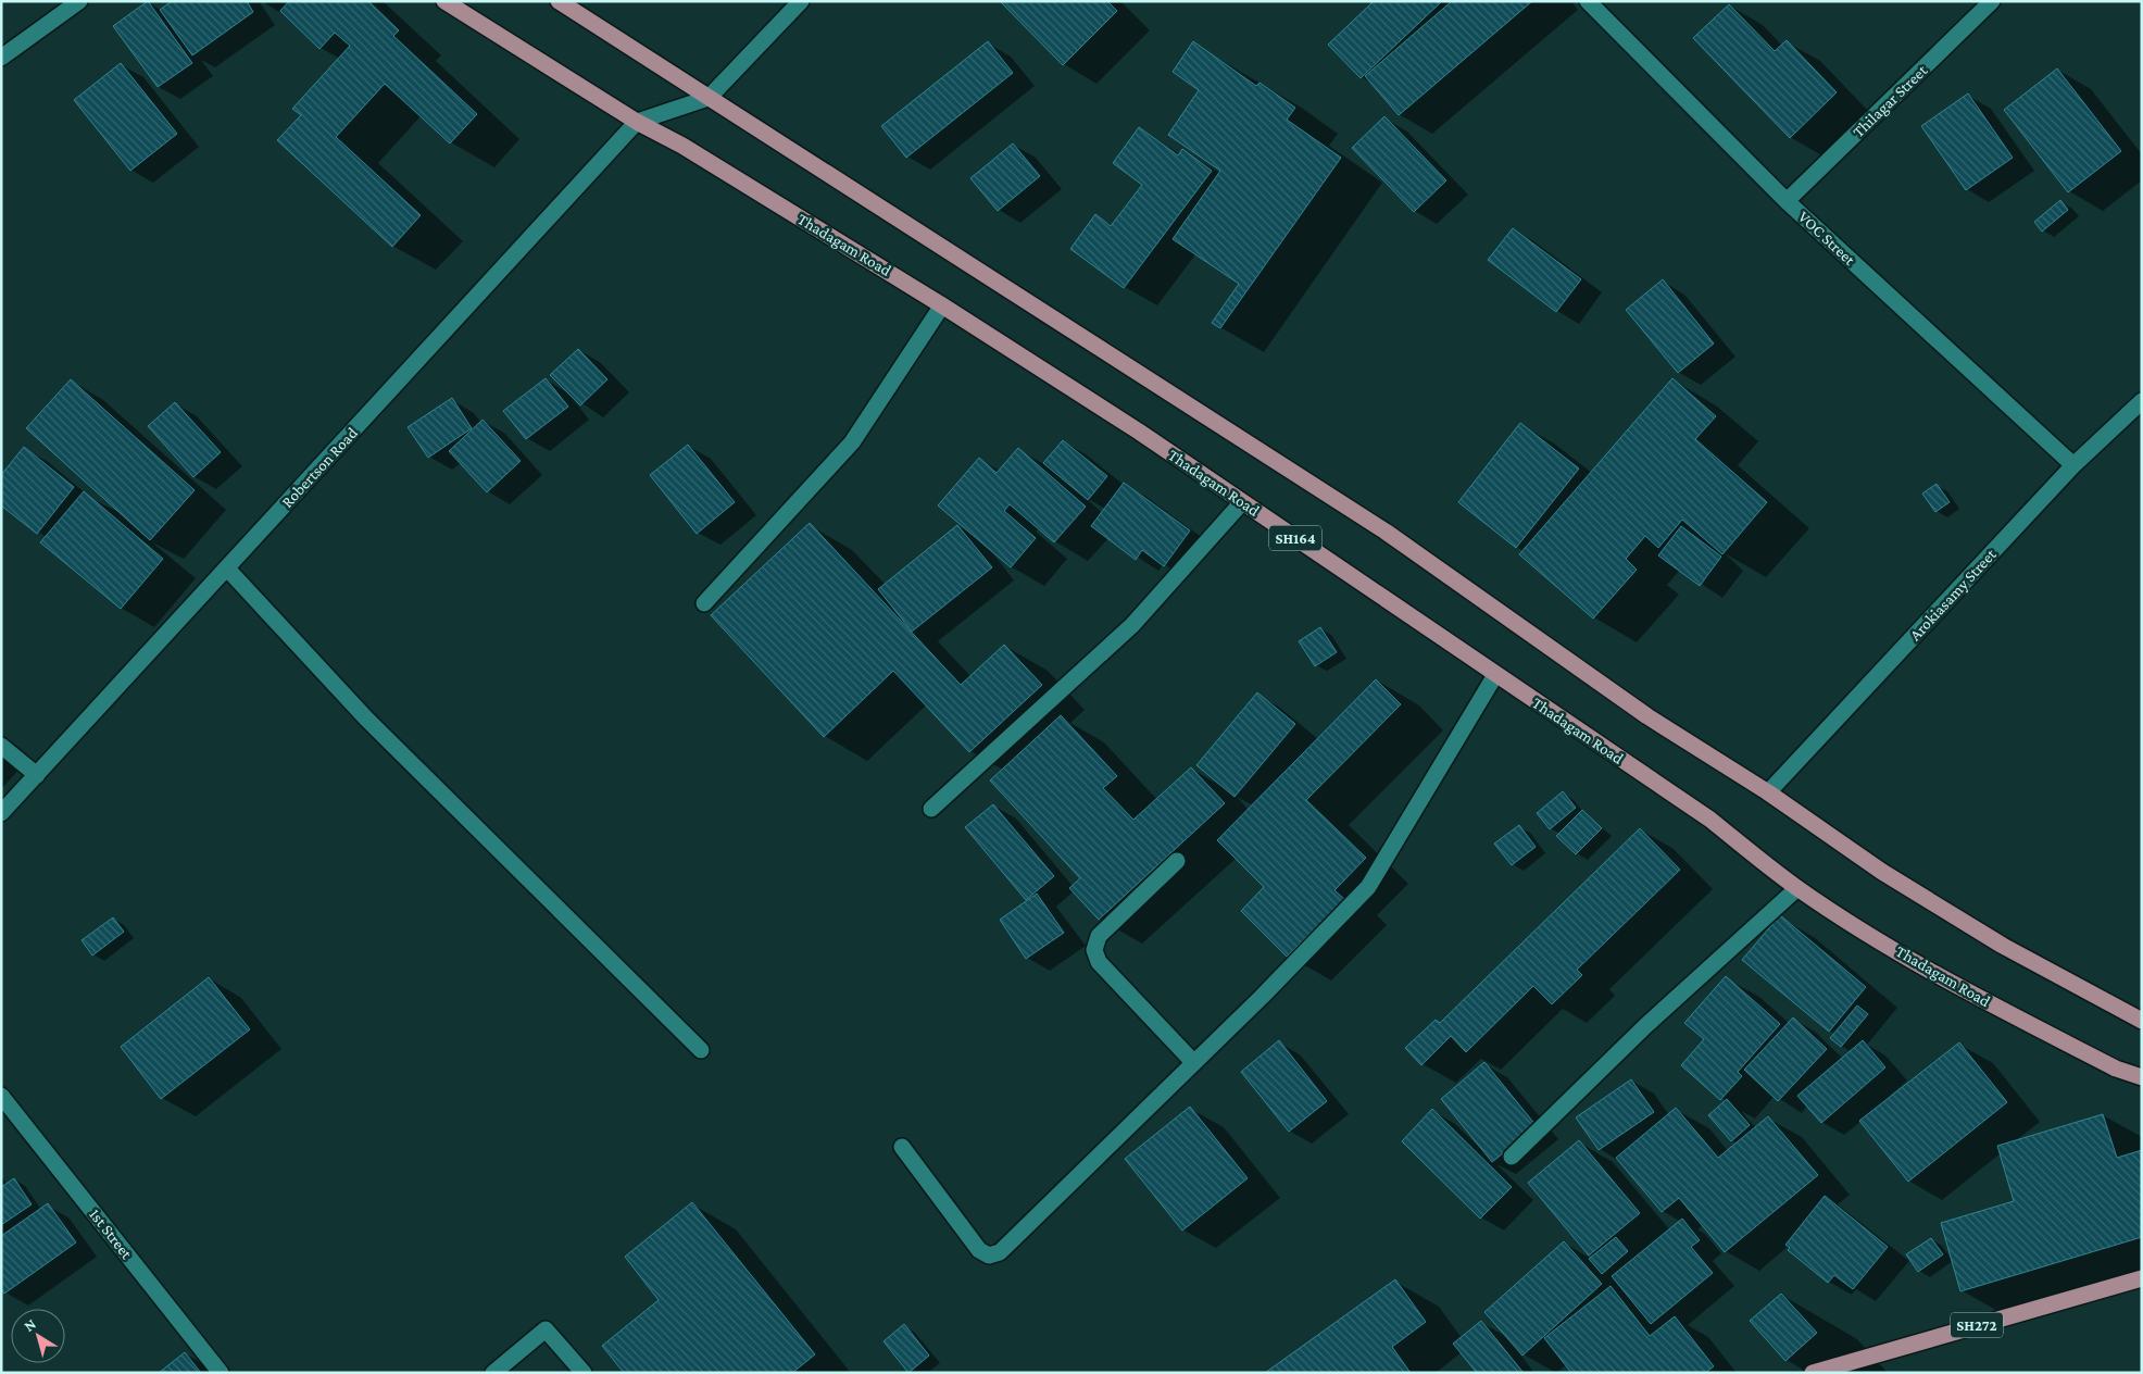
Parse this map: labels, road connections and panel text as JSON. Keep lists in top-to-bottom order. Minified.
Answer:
{"streets":{"main road":["Thadagam Road","SH164","SH272"],"street":["Thilagar Street","VOC Street","Robertson Road","Arokiasamy Street","1st Street"]},"crossings":[["Thilagar Street","VOC Street"],["VOC Street","Arokiasamy Street"],["Thadagam Road","Robertson Road"]],"north":"top left"}
